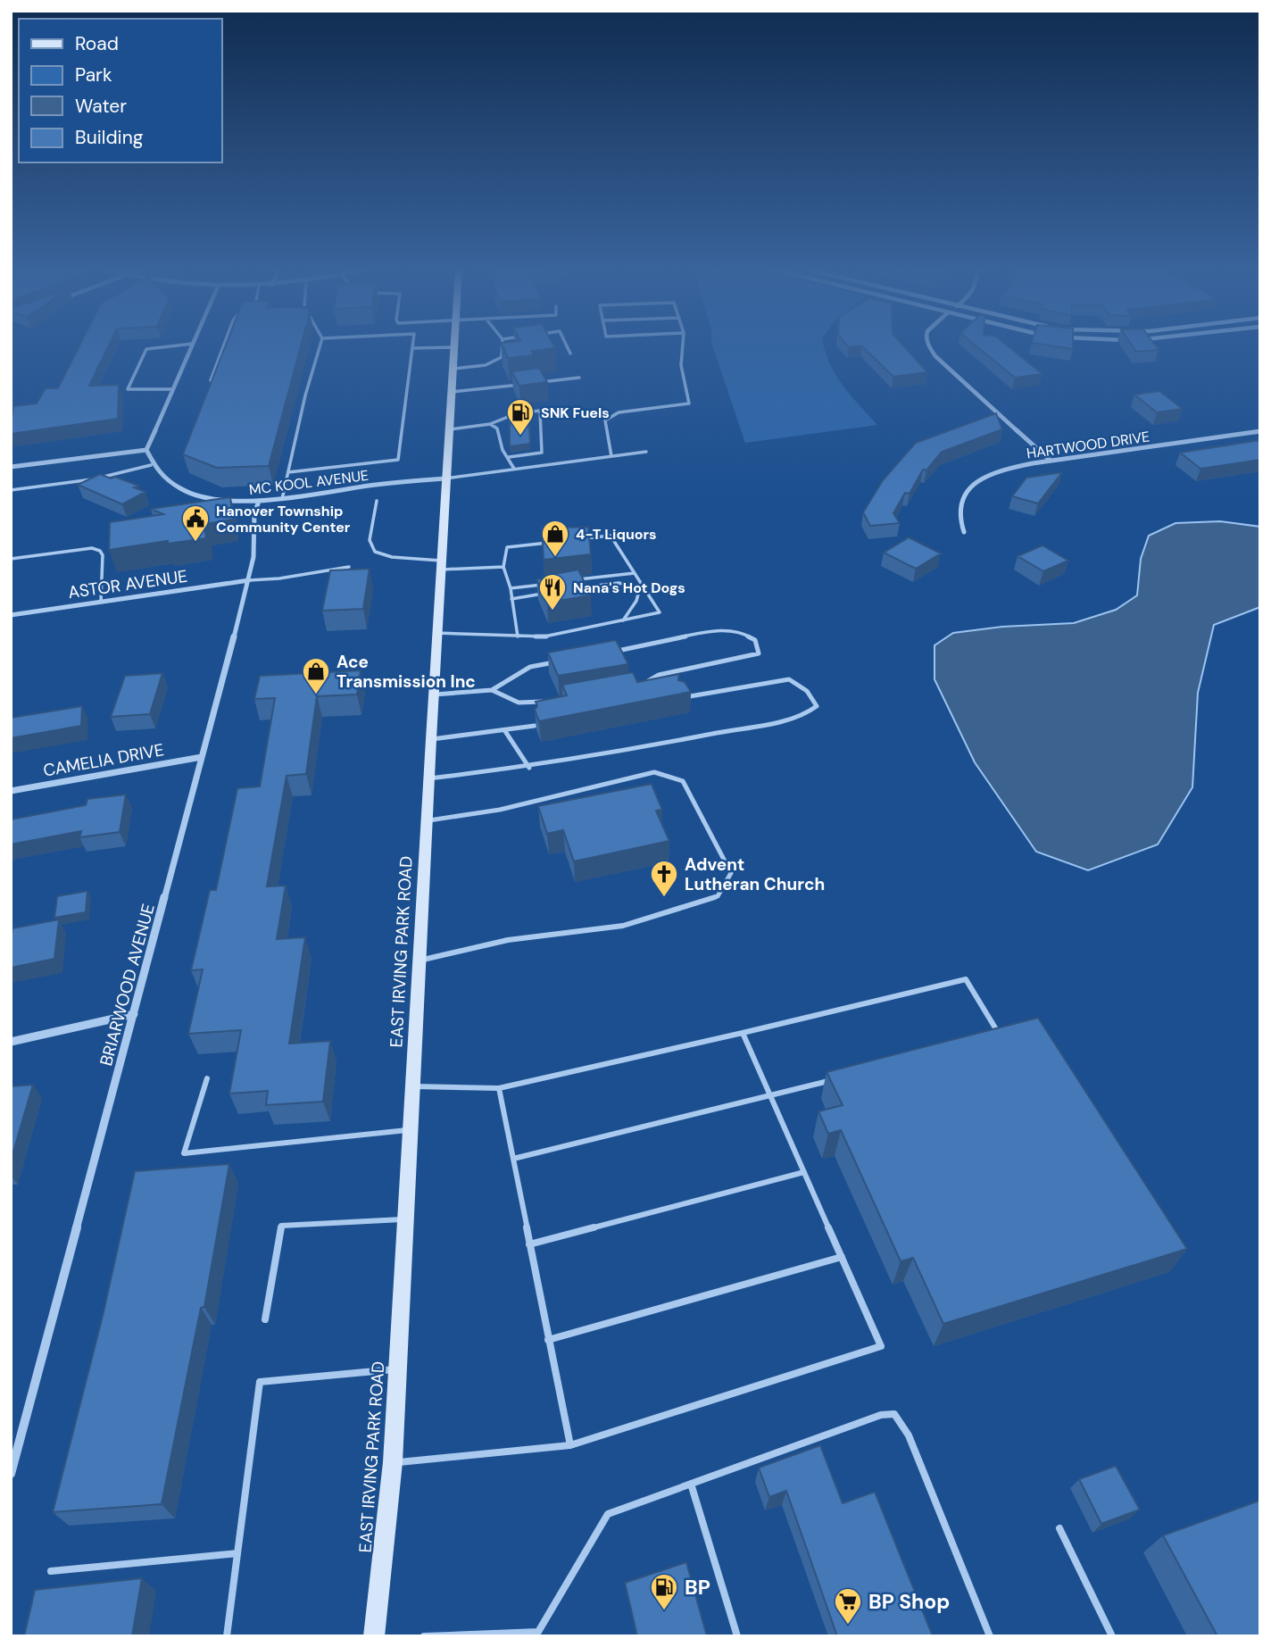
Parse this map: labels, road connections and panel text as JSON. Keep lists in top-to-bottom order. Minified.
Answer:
{"streets":{"main road":["EAST IRVING PARK ROAD"],"street":["HARTWOOD DRIVE","MC KOOL AVENUE","ASTOR AVENUE","CAMELIA DRIVE","BRIARWOOD AVENUE"]},"crossings":[["MC KOOL AVENUE","EAST IRVING PARK ROAD"],["MC KOOL AVENUE","BRIARWOOD AVENUE"],["ASTOR AVENUE","BRIARWOOD AVENUE"],["CAMELIA DRIVE","BRIARWOOD AVENUE"]],"places":{"fuel station":["SNK Fuels","BP"],"public building":["Hanover Township Community Center"],"shop":["4-T Liquors","Ace Transmission Inc"],"restaurant":["Nana's Hot Dogs"],"church":["Advent Lutheran Church"],"supermarket":["BP Shop"]},"legend":["Road","Park","Water","Building"]}
